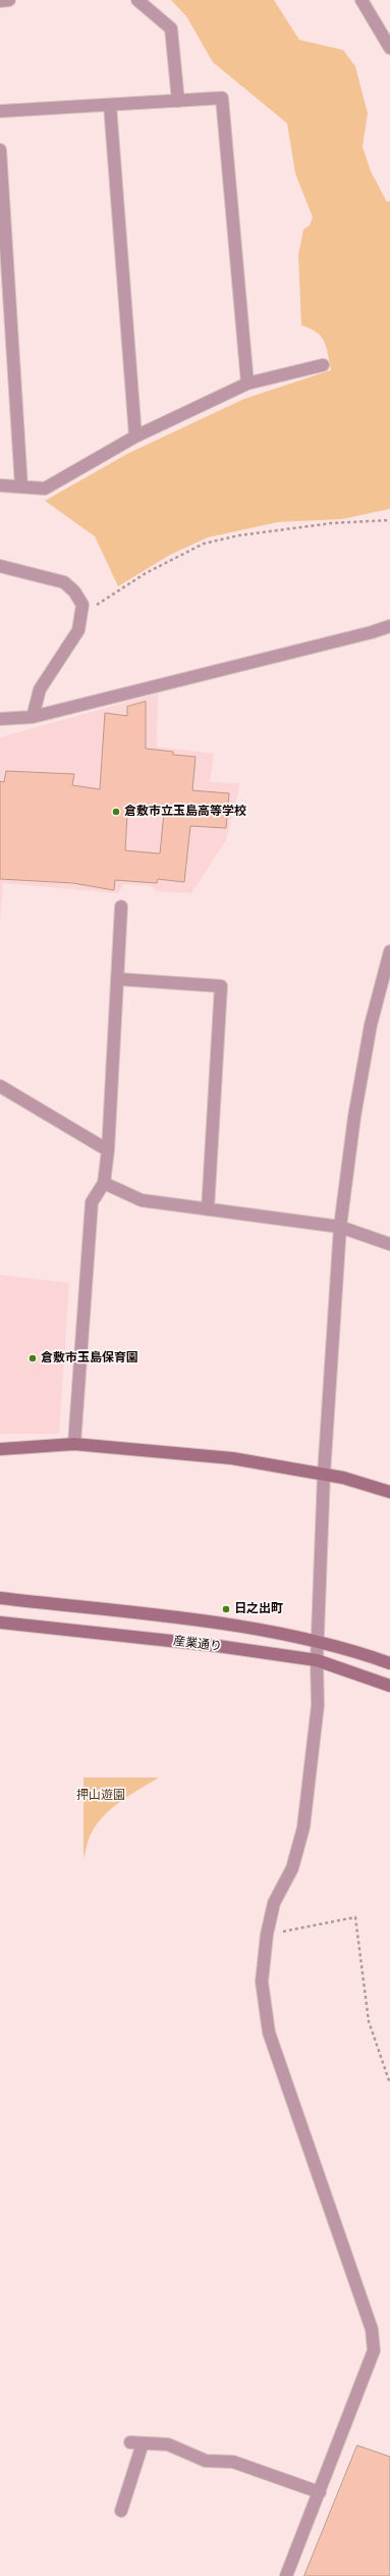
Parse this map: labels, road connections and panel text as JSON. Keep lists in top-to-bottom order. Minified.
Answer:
{"streets":{"street":["産業通り"]},"parks":["押山遊園"],"places":["倉敷市立玉島高等学校","倉敷市玉島保育園","日之出町"]}
